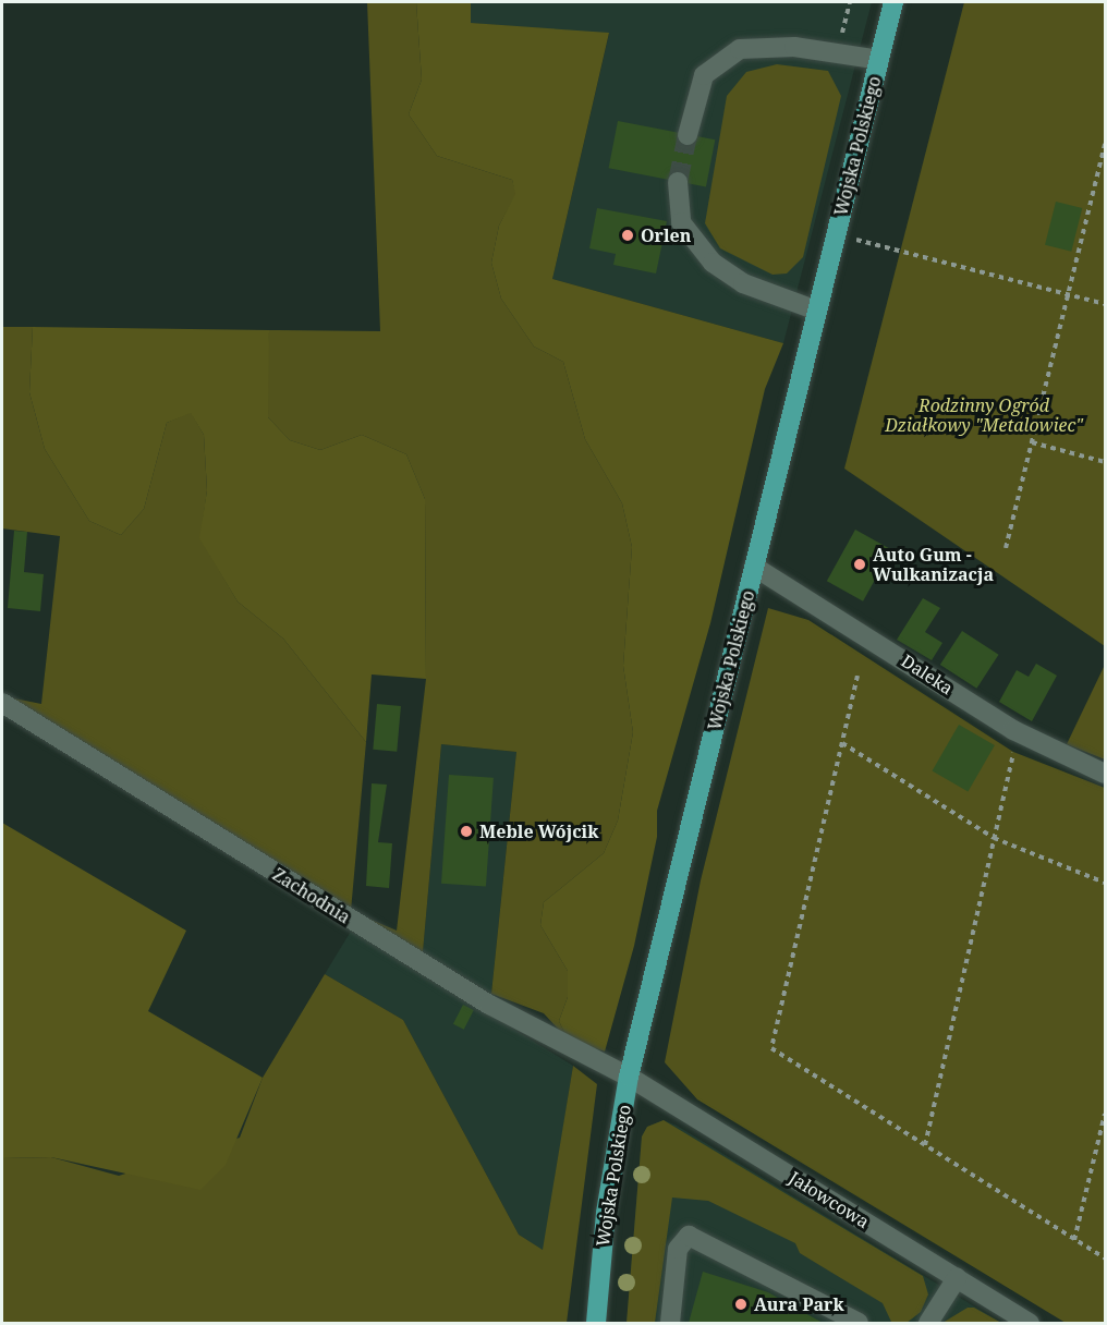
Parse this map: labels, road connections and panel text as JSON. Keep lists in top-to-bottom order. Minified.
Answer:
{"streets":{"main road":["Wojska Polskiego"],"street":["Daleka","Zachodnia","Jałowcowa"]},"crossings":[["Wojska Polskiego","Daleka"],["Wojska Polskiego","Zachodnia"],["Wojska Polskiego","Jałowcowa"],["Zachodnia","Jałowcowa"]],"parks":["Rodzinny Ogród Działkowy \"Metalowiec\""],"places":["Orlen","Auto Gum - Wulkanizacja","Meble Wójcik","Aura Park"]}
